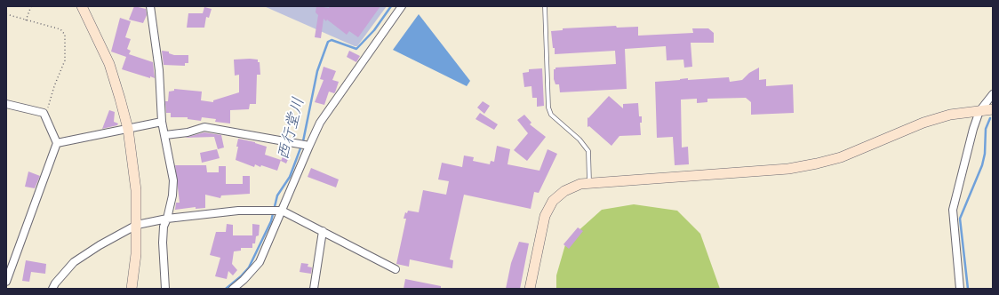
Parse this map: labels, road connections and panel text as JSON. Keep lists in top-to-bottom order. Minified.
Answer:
{"water":["西行堂川"]}
